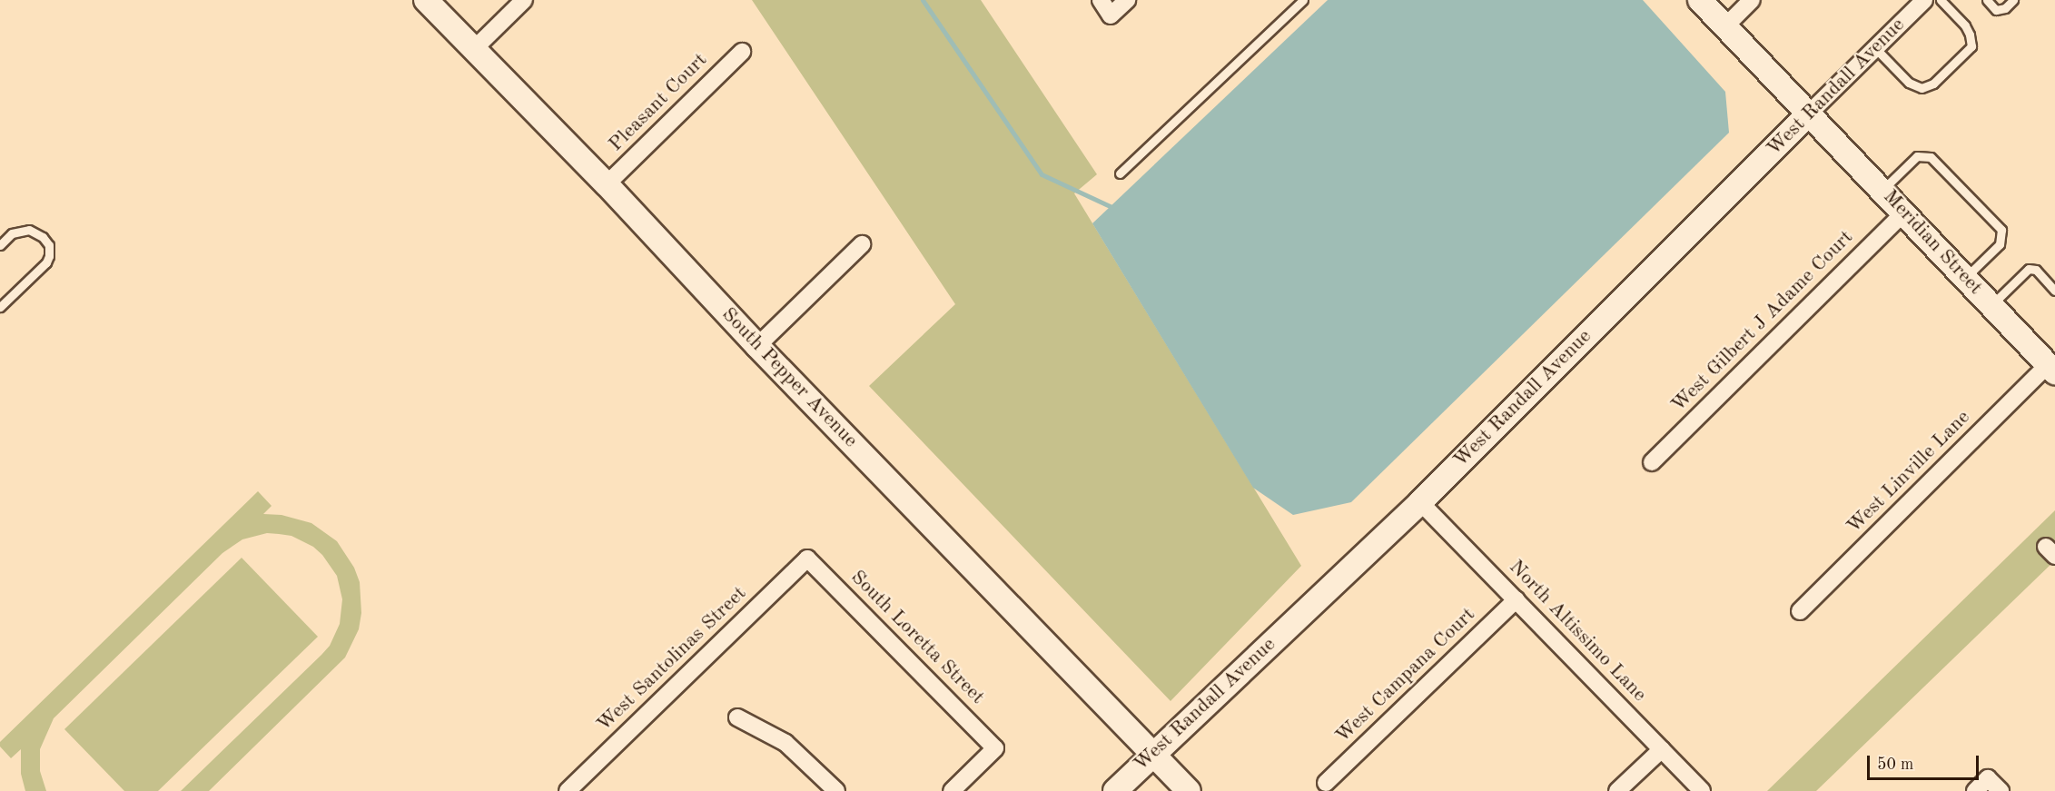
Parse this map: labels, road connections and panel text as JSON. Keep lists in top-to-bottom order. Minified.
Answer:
{"streets":{"street":["West Randall Avenue","Pleasant Court","Meridian Street","West Gilbert J Adame Court","South Pepper Avenue","West Linville Lane","North Altissimo Lane","South Loretta Street","West Santolinas Street","West Campana Court"]},"crossings":[["West Randall Avenue","Meridian Street"],["West Randall Avenue","South Pepper Avenue"],["West Randall Avenue","North Altissimo Lane"],["Pleasant Court","South Pepper Avenue"],["Meridian Street","West Gilbert J Adame Court"],["Meridian Street","West Linville Lane"],["North Altissimo Lane","West Campana Court"],["South Loretta Street","West Santolinas Street"]],"scale_bar":"50 m"}
